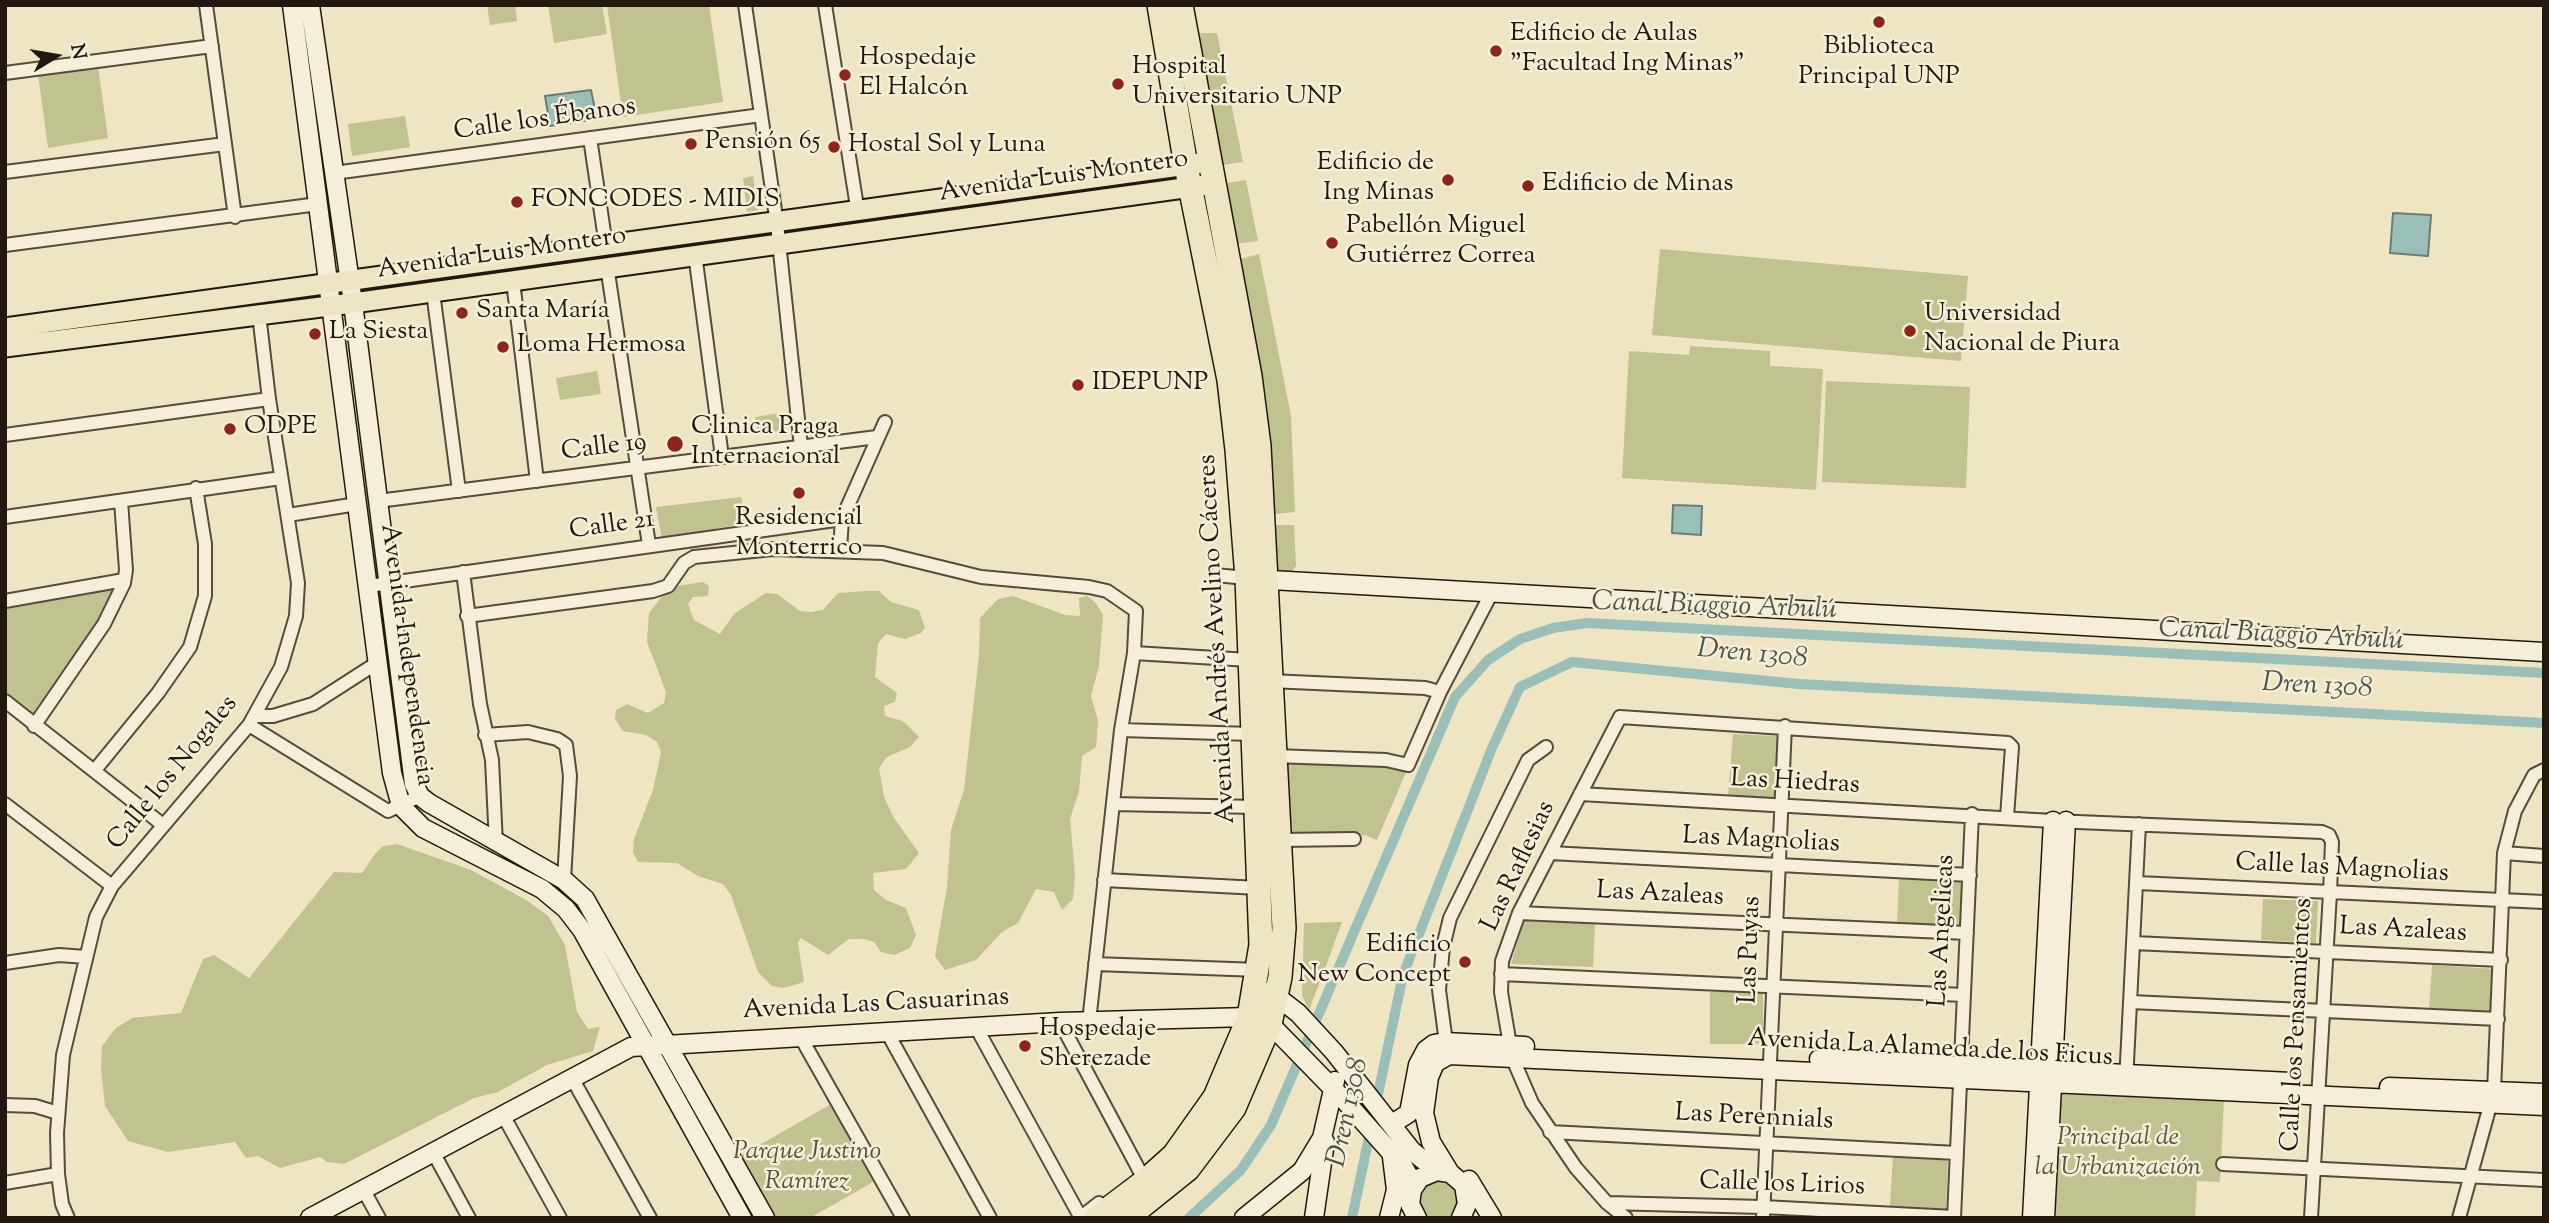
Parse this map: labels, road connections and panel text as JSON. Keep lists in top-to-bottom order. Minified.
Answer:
{"streets":{"highway":["Avenida Andrés Avelino Cáceres"],"main road":["Avenida Luis Montero"],"street":["Calle los Ébanos","Calle 19","Calle 21","Avenida Independencia","Calle los Nogales","Las Hiedras","Las Magnolias","Las Raflesias","Calle las Magnolias","Las Azaleas","Las Angelicas","Las Puyas","Avenida Las Casuarinas","Calle los Pensamientos","Avenida La Alameda de los Ficus","Las Perennials","Calle los Lirios"]},"crossings":[["Calle los Ébanos","Avenida Independencia"],["Avenida Luis Montero","Avenida Andrés Avelino Cáceres"],["Avenida Luis Montero","Avenida Independencia"],["Avenida Luis Montero","Calle los Nogales"],["Calle 19","Avenida Independencia"],["Calle 21","Avenida Independencia"],["Avenida Andrés Avelino Cáceres","Avenida Las Casuarinas"],["Avenida Independencia","Avenida Las Casuarinas"],["Las Hiedras","Las Raflesias"],["Las Hiedras","Las Angelicas"],["Las Hiedras","Las Puyas"],["Las Hiedras","Calle los Pensamientos"],["Las Magnolias","Las Raflesias"],["Las Magnolias","Las Angelicas"],["Las Magnolias","Las Puyas"],["Las Raflesias","Las Azaleas"],["Las Raflesias","Las Puyas"],["Las Raflesias","Avenida La Alameda de los Ficus"],["Las Raflesias","Las Perennials"],["Las Raflesias","Calle los Lirios"],["Calle las Magnolias","Calle los Pensamientos"],["Las Azaleas","Las Angelicas"],["Las Azaleas","Las Puyas"],["Las Azaleas","Calle los Pensamientos"],["Las Angelicas","Avenida La Alameda de los Ficus"],["Las Angelicas","Las Perennials"],["Las Angelicas","Calle los Lirios"],["Las Puyas","Avenida La Alameda de los Ficus"],["Las Puyas","Las Perennials"],["Las Puyas","Calle los Lirios"],["Calle los Pensamientos","Avenida La Alameda de los Ficus"]],"water":["Canal Biaggio Arbulú","Dren 1308"],"parks":["Principal de la Urbanización","Parque Justino Ramírez"],"places":["Biblioteca Principal UNP","Edificio de Aulas \"Facultad Ing Minas\"","Hospedaje El Halcón","Hospital Universitario UNP","Pensión 65","Hostal Sol y Luna","Edificio de Ing Minas","Edificio de Minas","FONCODES - MIDIS","Pabellón Miguel Gutiérrez Correa","Santa María","Universidad Nacional de Piura","La Siesta","Loma Hermosa","IDEPUNP","ODPE","Clinica Praga Internacional","Residencial Monterrico","Edificio New Concept","Hospedaje Sherezade"],"north":"right"}
